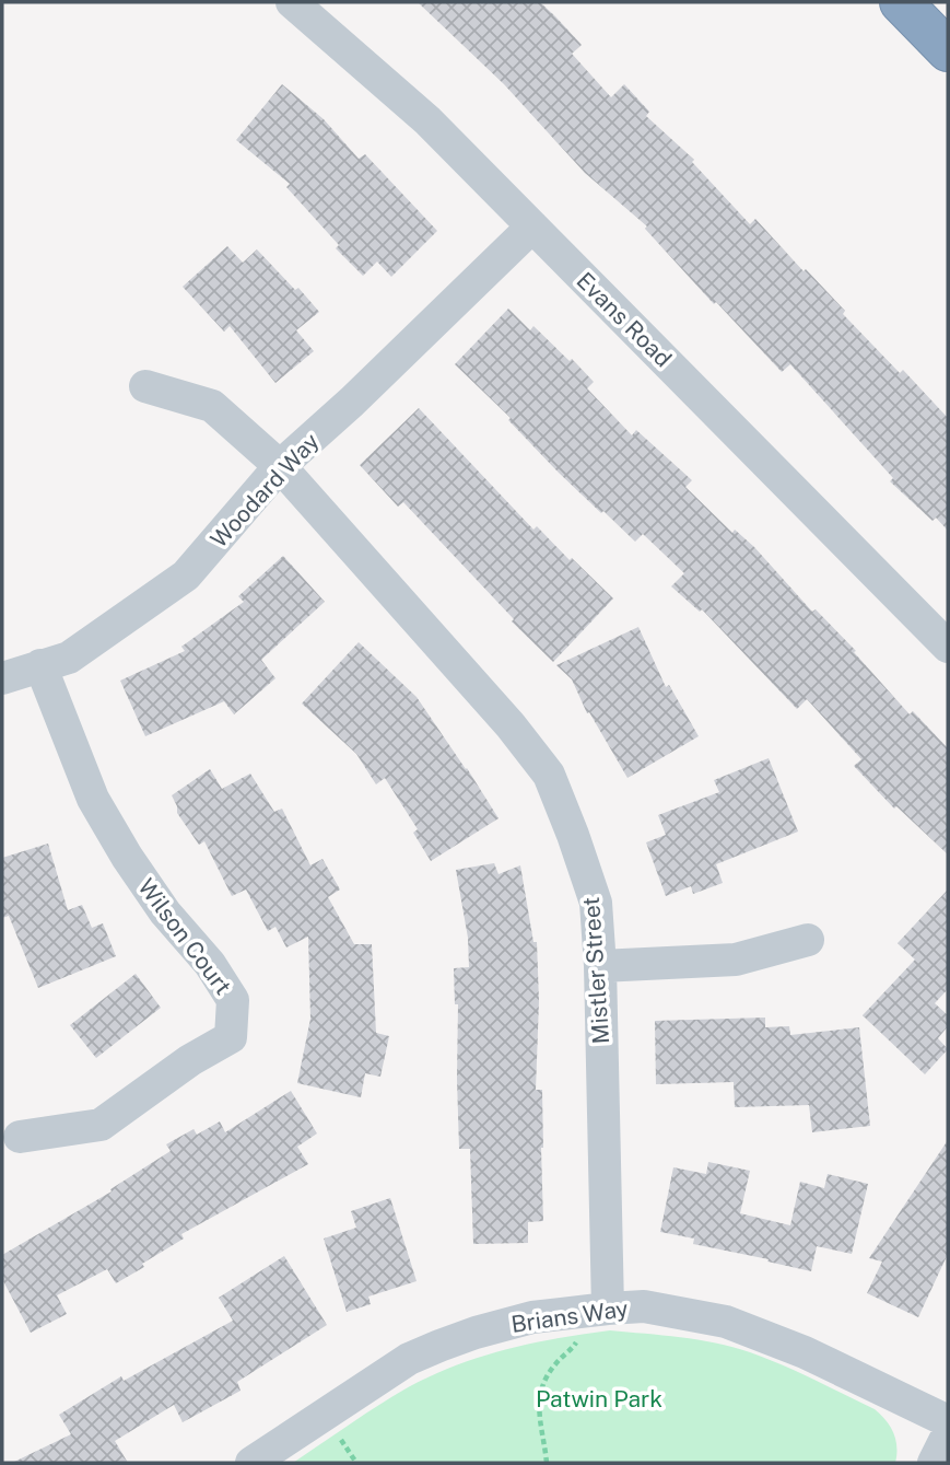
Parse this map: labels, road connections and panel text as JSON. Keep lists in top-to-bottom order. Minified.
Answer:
{"streets":{"street":["Evans Road","Woodard Way","Wilson Court","Mistler Street","Brians Way"]},"crossings":[["Evans Road","Woodard Way"],["Woodard Way","Wilson Court"],["Woodard Way","Mistler Street"],["Mistler Street","Brians Way"]],"parks":["Patwin Park"]}
